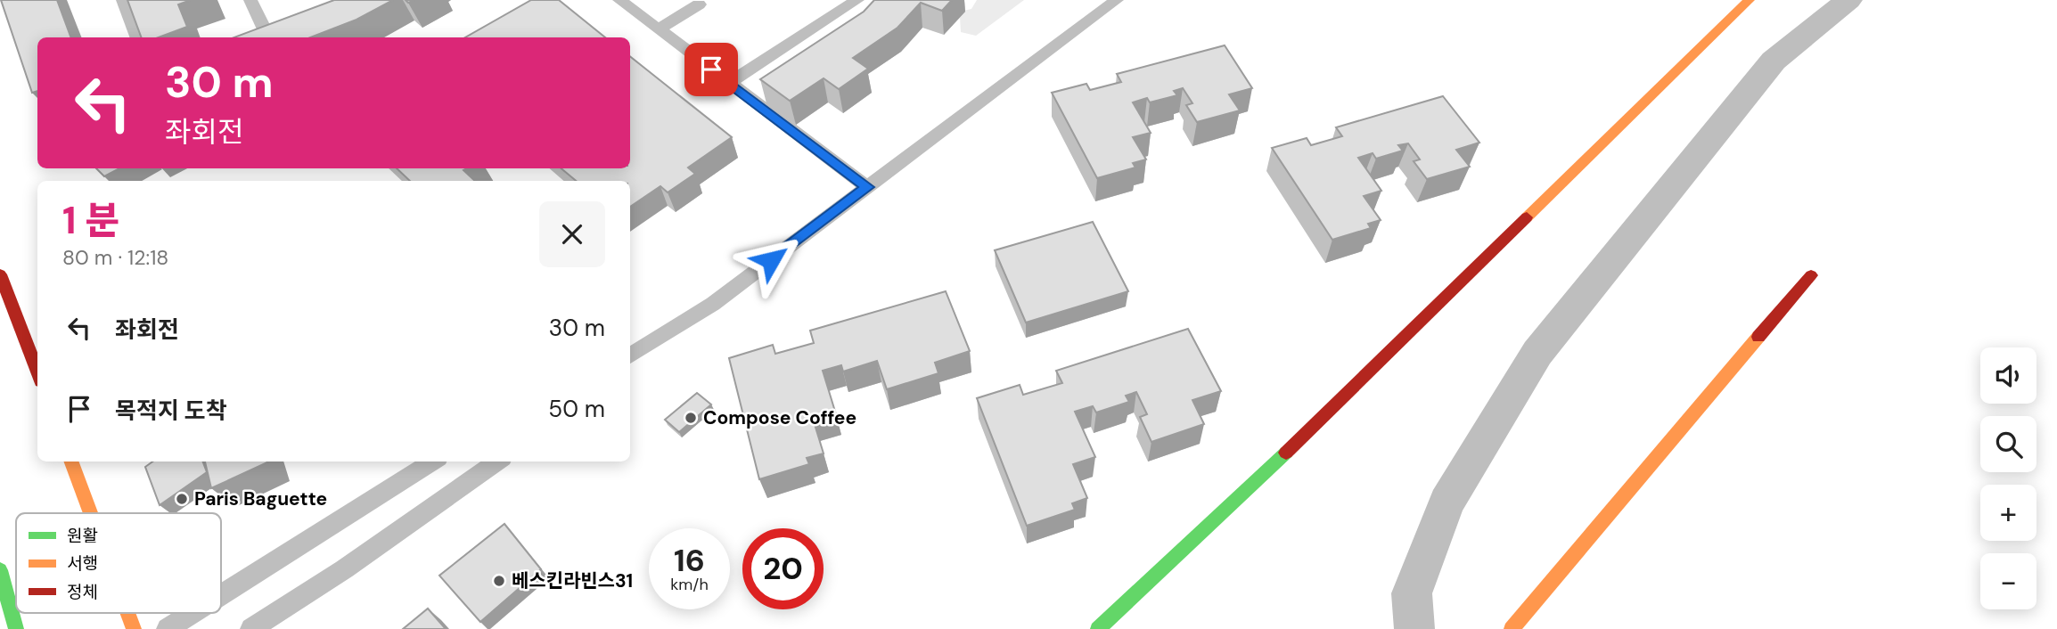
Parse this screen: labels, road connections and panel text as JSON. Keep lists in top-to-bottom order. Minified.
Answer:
{"places":["Compose Coffee","Paris Baguette","베스킨라빈스31"],"legend":["원활","서행","정체"],"page":{"turn":["30 m","좌회전"],"heading":["1 분","80 m · 12:18"],"list":[{"name":"좌회전","value":"30 m"},{"name":"목적지 도착","value":"50 m"}],"map_buttons":["+","−"],"speed":"16 km/h","limit":"20"}}
